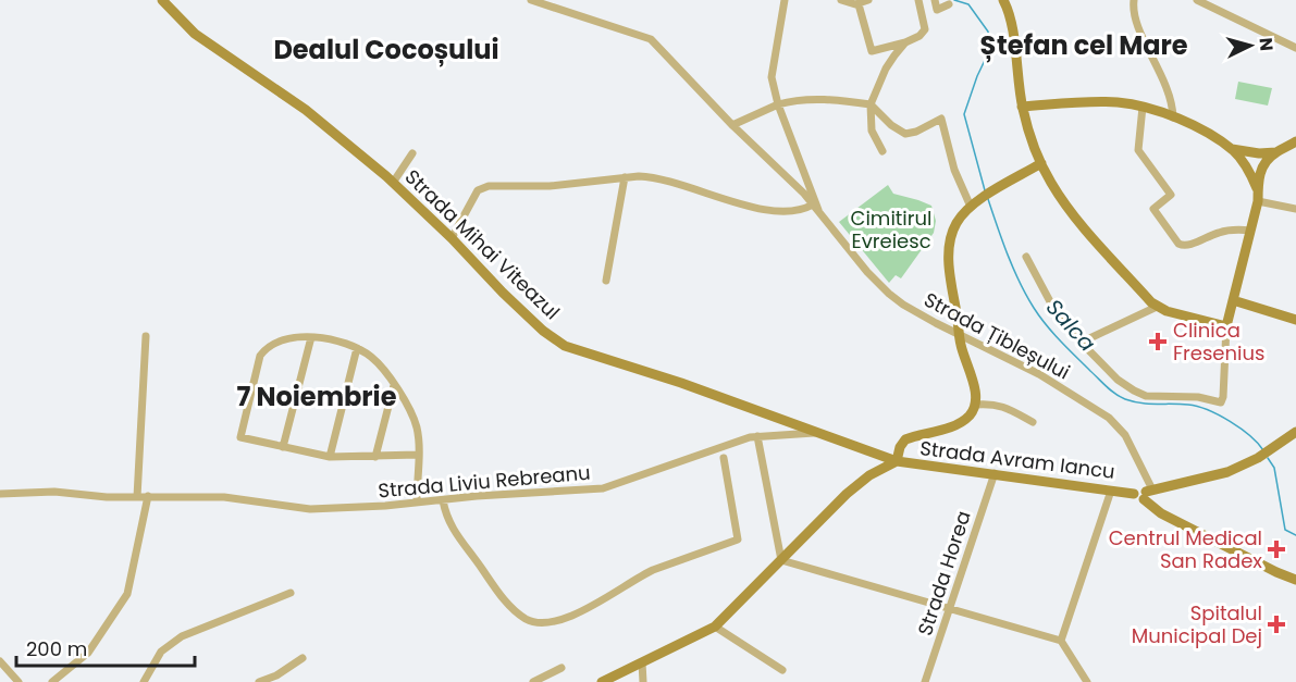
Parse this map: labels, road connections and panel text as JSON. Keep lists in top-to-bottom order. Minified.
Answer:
{"streets":{"main road":["Strada Mihai Viteazul","Strada Avram Iancu"],"street":["Strada Țibleșului","Strada Liviu Rebreanu","Strada Horea"]},"crossings":[["Strada Mihai Viteazul","Strada Avram Iancu"],["Strada Mihai Viteazul","Strada Liviu Rebreanu"],["Strada Țibleșului","Strada Avram Iancu"],["Strada Avram Iancu","Strada Horea"]],"districts":["Ștefan cel Mare","Dealul Cocoșului","7 Noiembrie"],"water":["Salca"],"parks":["Cimitirul Evreiesc"],"places":{"health":["Clinica Fresenius","Centrul Medical San Radex","Spitalul Municipal Dej"]},"scale_bar":"200 m","north":"right"}
